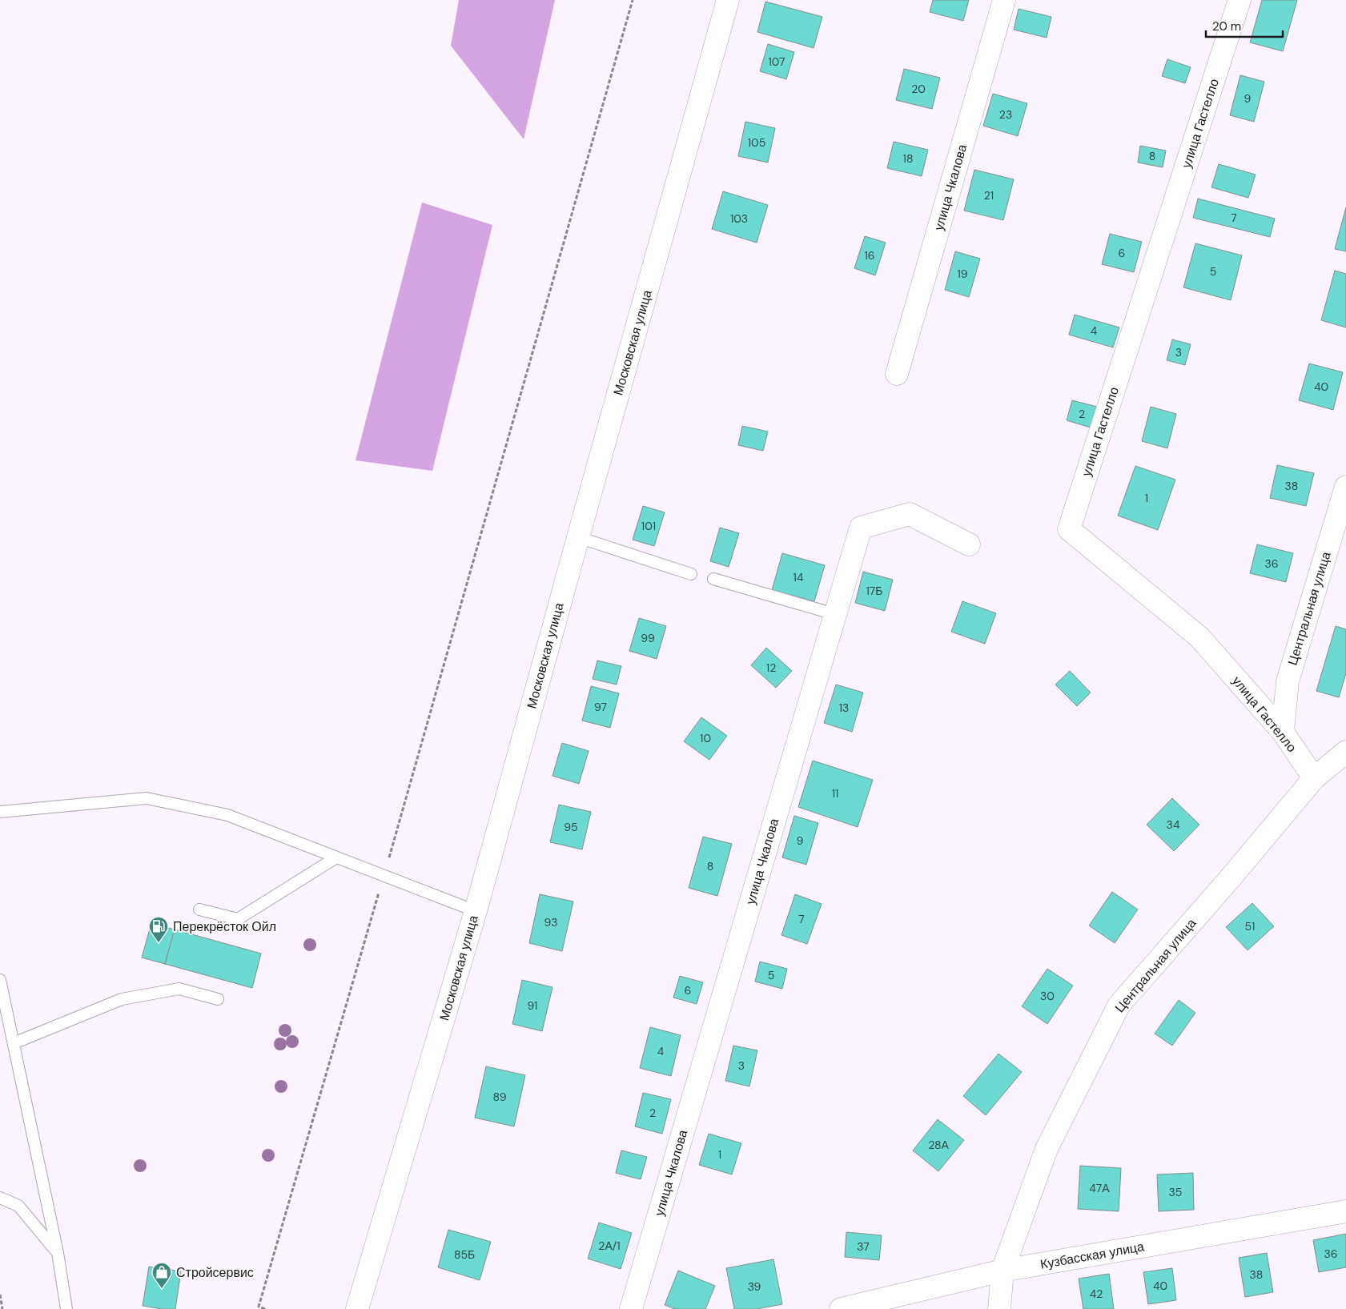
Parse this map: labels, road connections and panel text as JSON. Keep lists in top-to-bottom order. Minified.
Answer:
{"streets":{"street":["улица Гастелло","улица Чкалова","Московская улица","Центральная улица","Кузбасская улица"]},"crossings":[["улица Гастелло","Центральная улица"],["Центральная улица","Кузбасская улица"]],"places":{"fuel station":["Перекрёсток Ойл"],"shop":["Стройсервис"]},"house_numbers":["107","20","9","23","105","8","18","21","7","103","6","16","5","19","4","3","40","2","38","1","101","36","14","17Б","99","12","97","13","10","11","34","95","9","8","7","93","51","5","6","30","91","4","3","89","2","28А","1","47А","35","2А/1","37","36","85Б","38","40","39","42"],"scale_bar":"20 m"}
